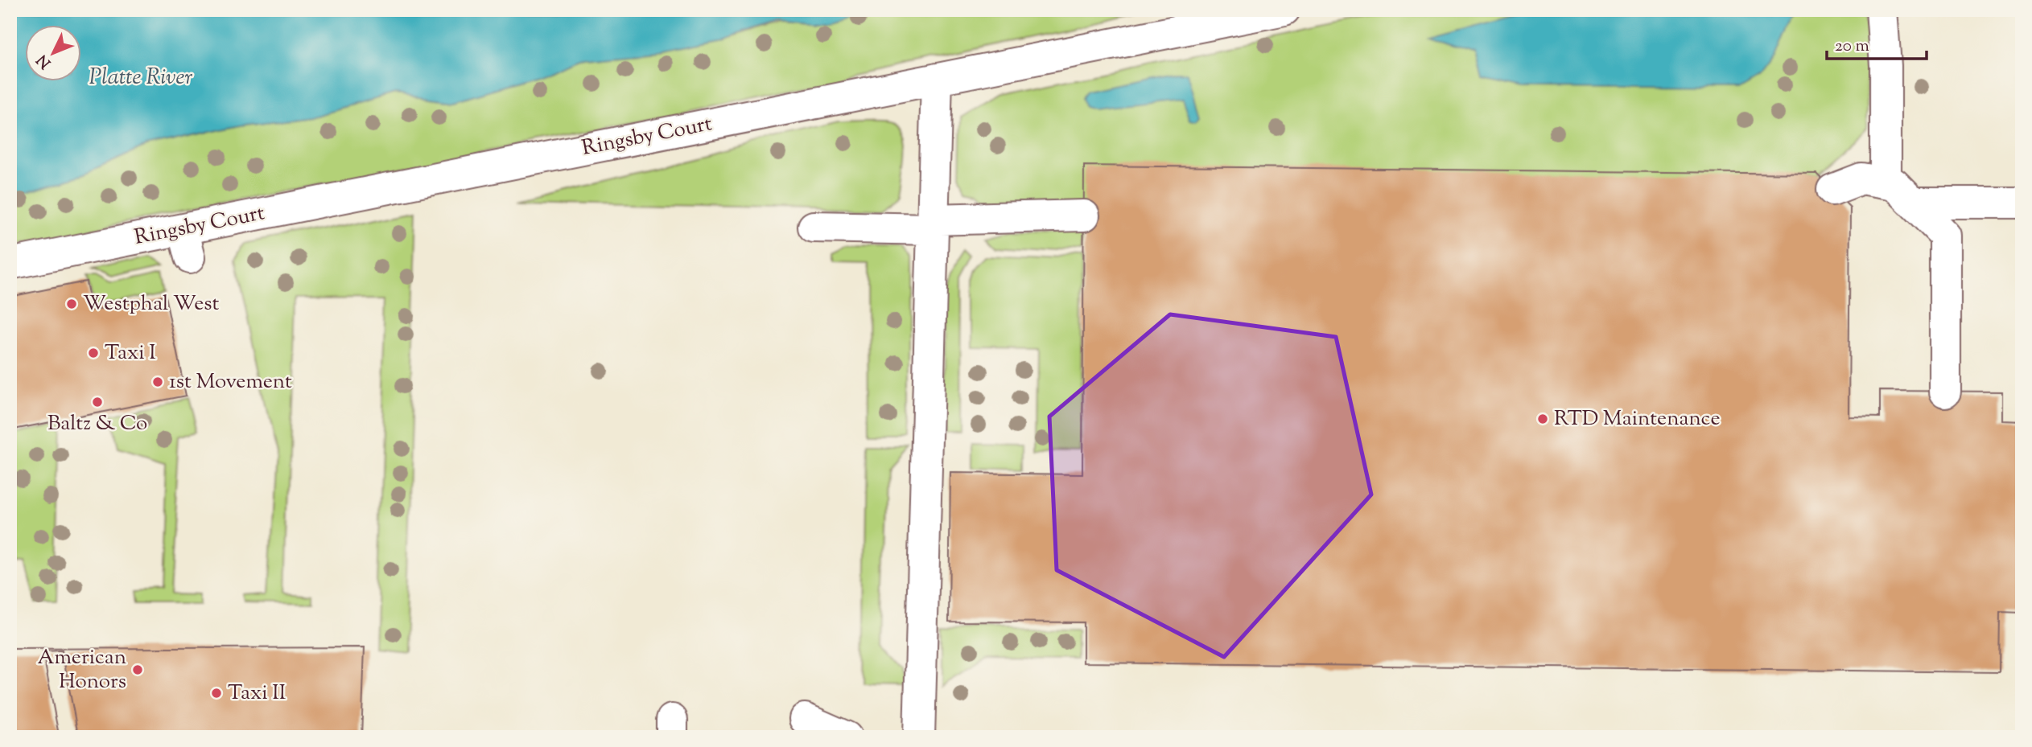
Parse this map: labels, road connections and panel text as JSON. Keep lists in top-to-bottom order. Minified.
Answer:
{"streets":{"street":["Ringsby Court"]},"water":["Platte River"],"places":["Westphal West","Taxi I","1st Movement","Baltz & Co","RTD Maintenance","American Honors","Taxi II"],"scale_bar":"20 m","north":"bottom left"}
